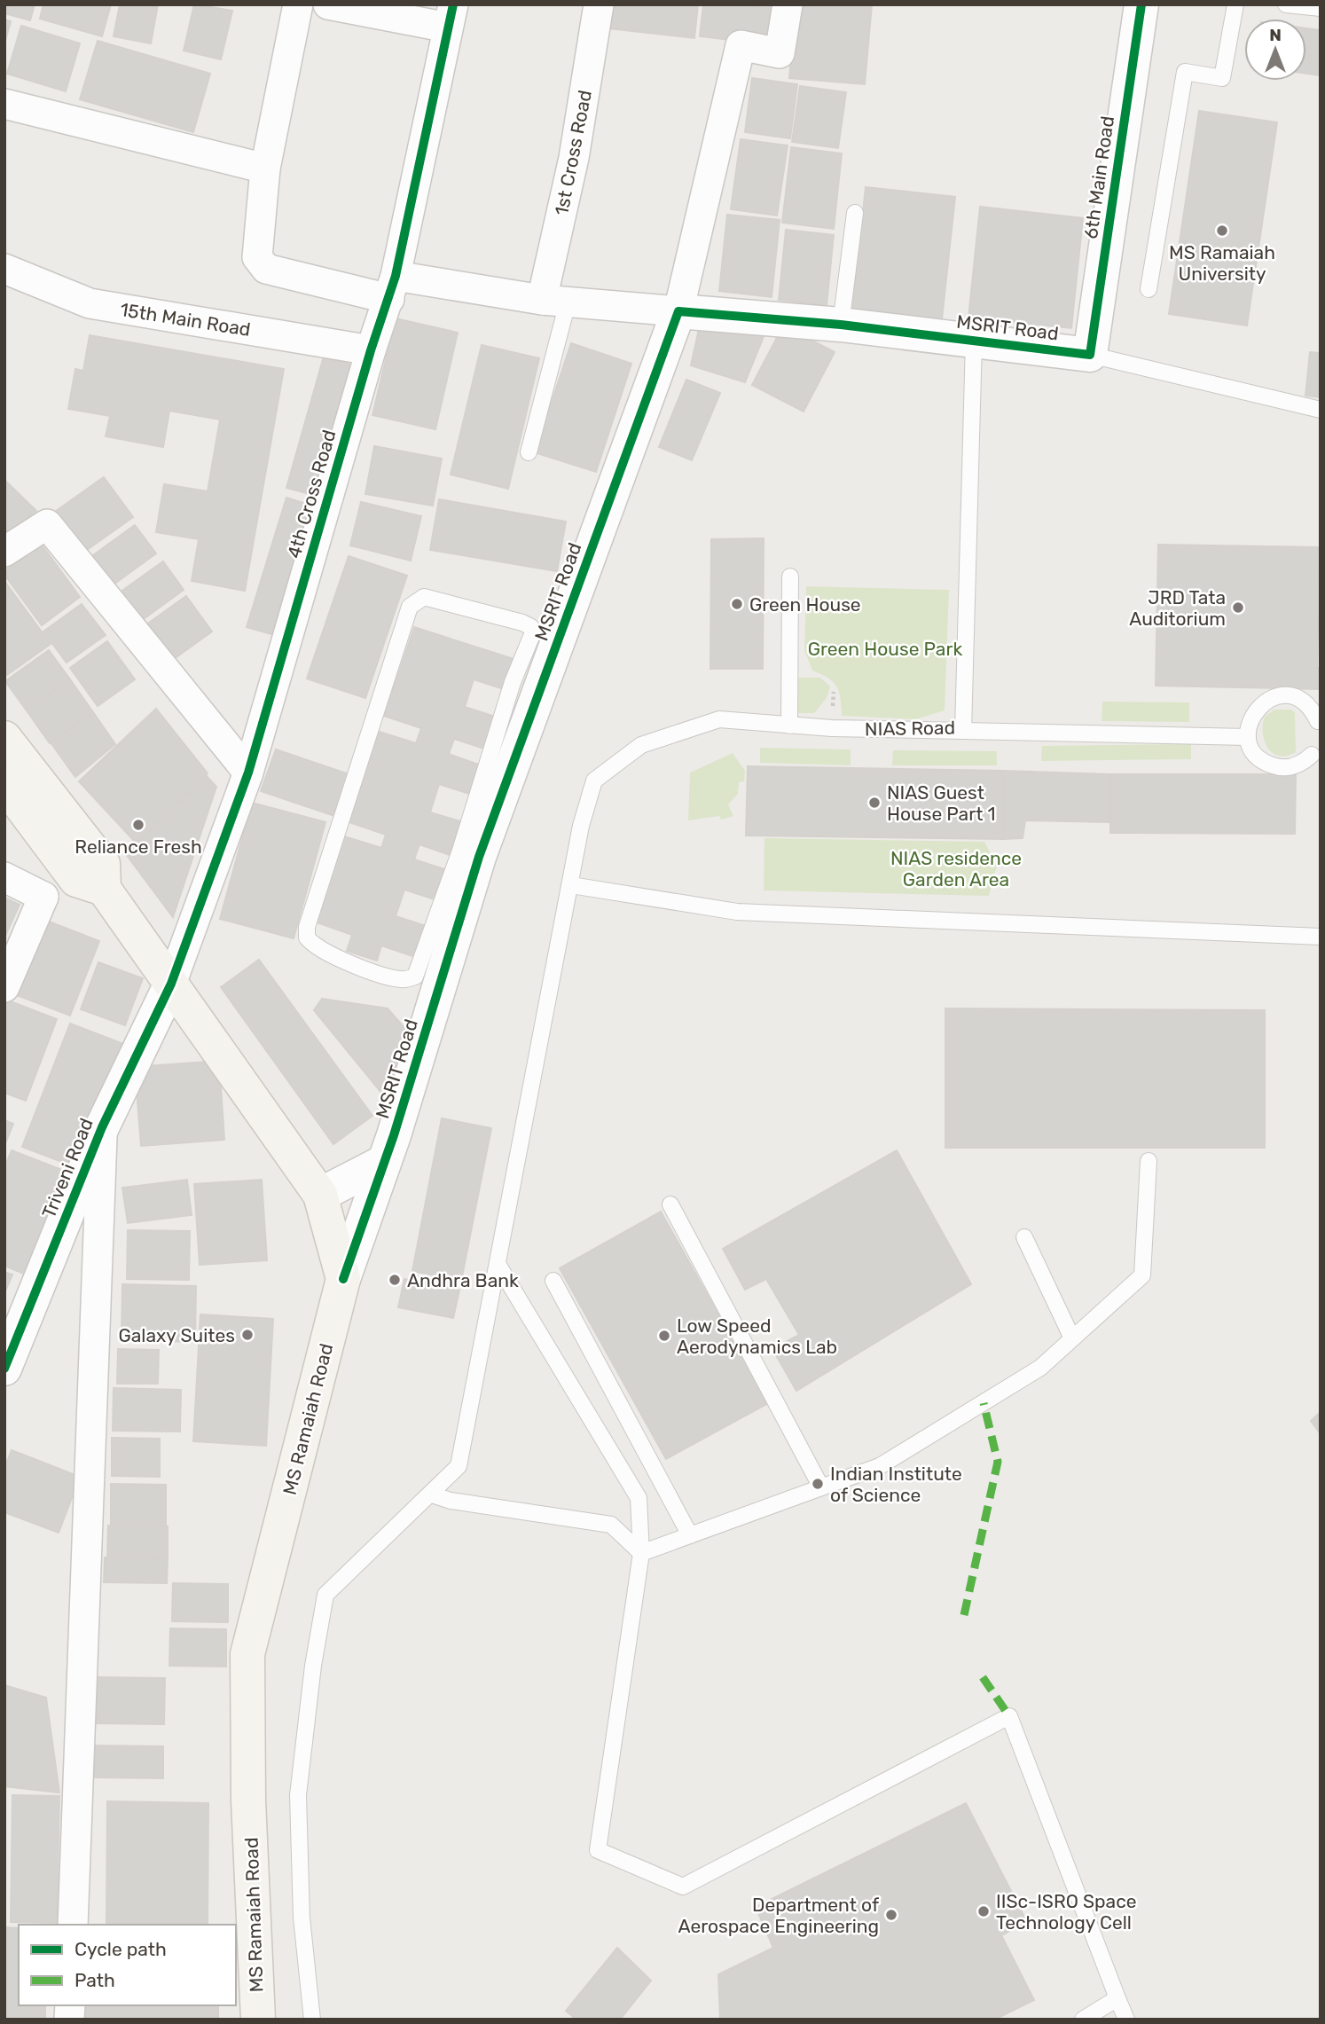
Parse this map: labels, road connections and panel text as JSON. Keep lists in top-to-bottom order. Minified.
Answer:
{"streets":{"main road":["MS Ramaiah Road"],"street":["1st Cross Road","6th Main Road","15th Main Road","MSRIT Road","4th Cross Road","Triveni Road"],"lane":["NIAS Road"]},"crossings":[["6th Main Road","MSRIT Road"],["15th Main Road","4th Cross Road"],["MSRIT Road","NIAS Road"],["MSRIT Road","MS Ramaiah Road"],["4th Cross Road","Triveni Road"],["4th Cross Road","MS Ramaiah Road"],["Triveni Road","MS Ramaiah Road"]],"parks":["Green House Park","NIAS residence Garden Area"],"places":["MS Ramaiah University","Green House","JRD Tata Auditorium","NIAS Guest House Part 1","Reliance Fresh","Andhra Bank","Galaxy Suites","Low Speed Aerodynamics Lab","Indian Institute of Science","IISc-ISRO Space Technology Cell","Department of Aerospace Engineering"],"legend":["Cycle path","Path"],"north":"top"}
